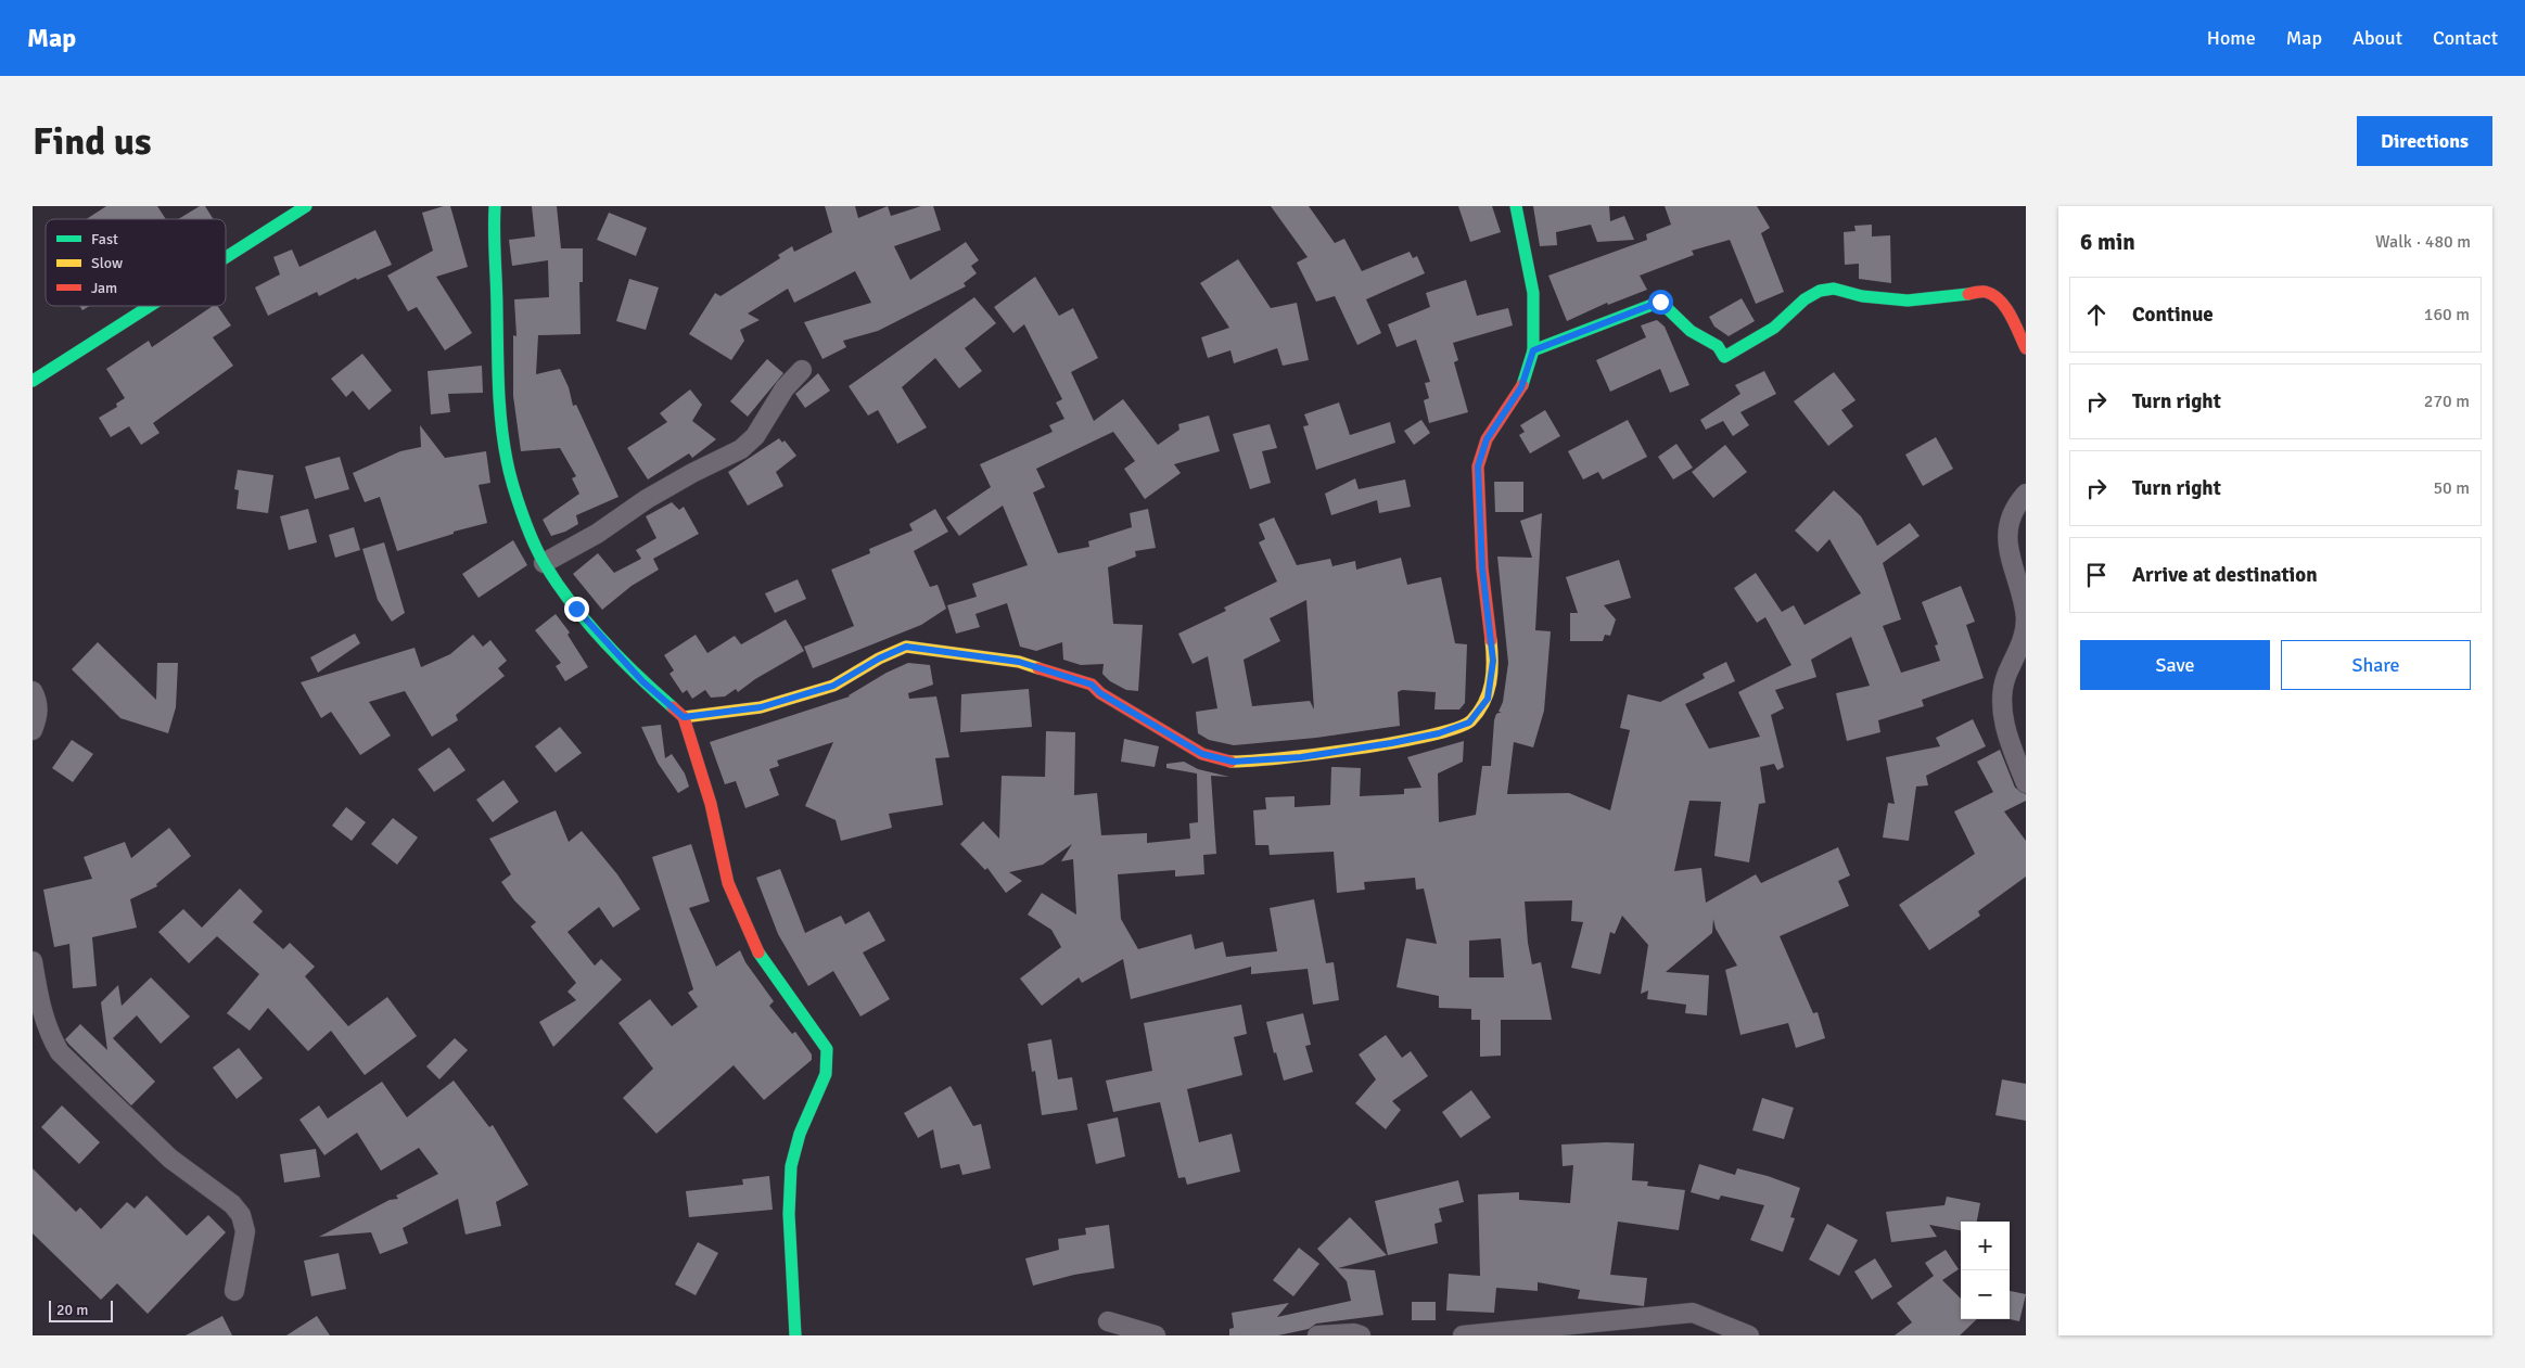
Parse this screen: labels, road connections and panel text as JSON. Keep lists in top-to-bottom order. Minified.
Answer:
{"legend":["Fast","Slow","Jam"],"scale_bar":"20 m","page":{"header":"Map","nav":["Home","Map","About","Contact"],"buttons":["Directions",["Save","Share"]],"title":"Find us","heading":["6 min","Walk · 480 m"],"list":[["Continue","160 m"],["Turn right","270 m"],["Turn right","50 m"],"Arrive at destination"],"map_buttons":["+","−"],"scale":"20 m"}}
